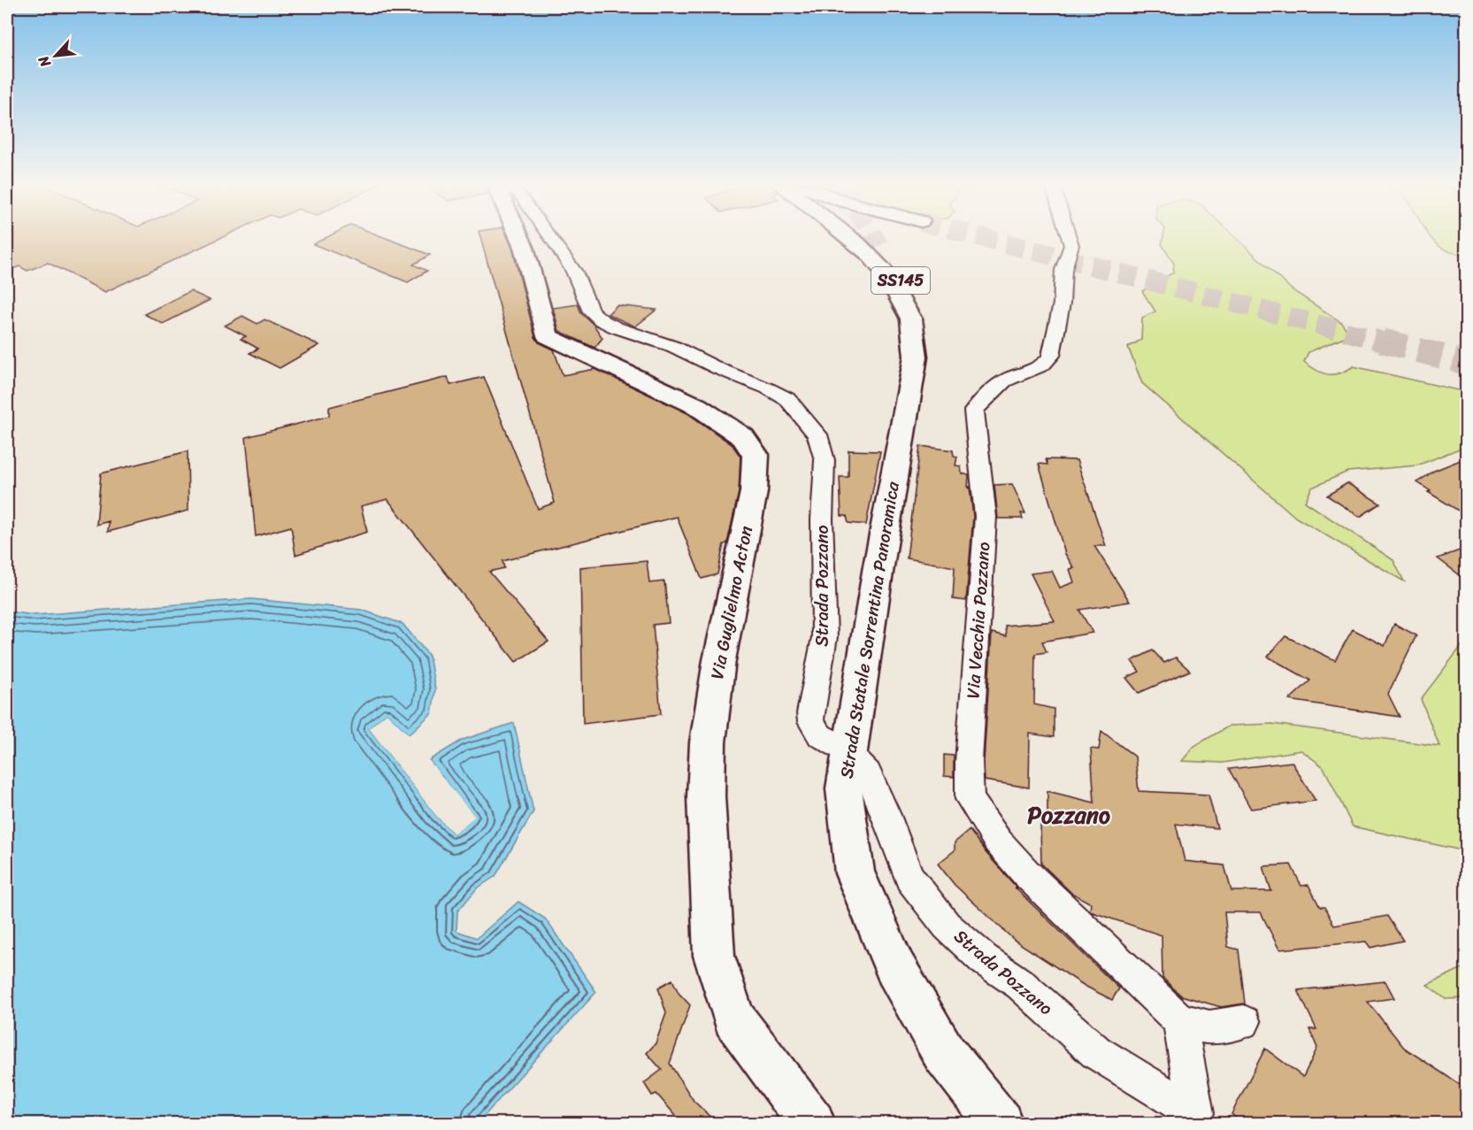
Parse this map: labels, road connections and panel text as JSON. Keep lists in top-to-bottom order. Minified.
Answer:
{"streets":{"main road":["SS145","Via Guglielmo Acton","Strada Statale Sorrentina Panoramica"],"street":["Strada Pozzano","Via Vecchia Pozzano"]},"crossings":[["SS145","Strada Statale Sorrentina Panoramica"],["Strada Pozzano","Via Vecchia Pozzano"],["Strada Pozzano","Strada Statale Sorrentina Panoramica"]],"districts":["Pozzano"],"north":"bottom left"}
